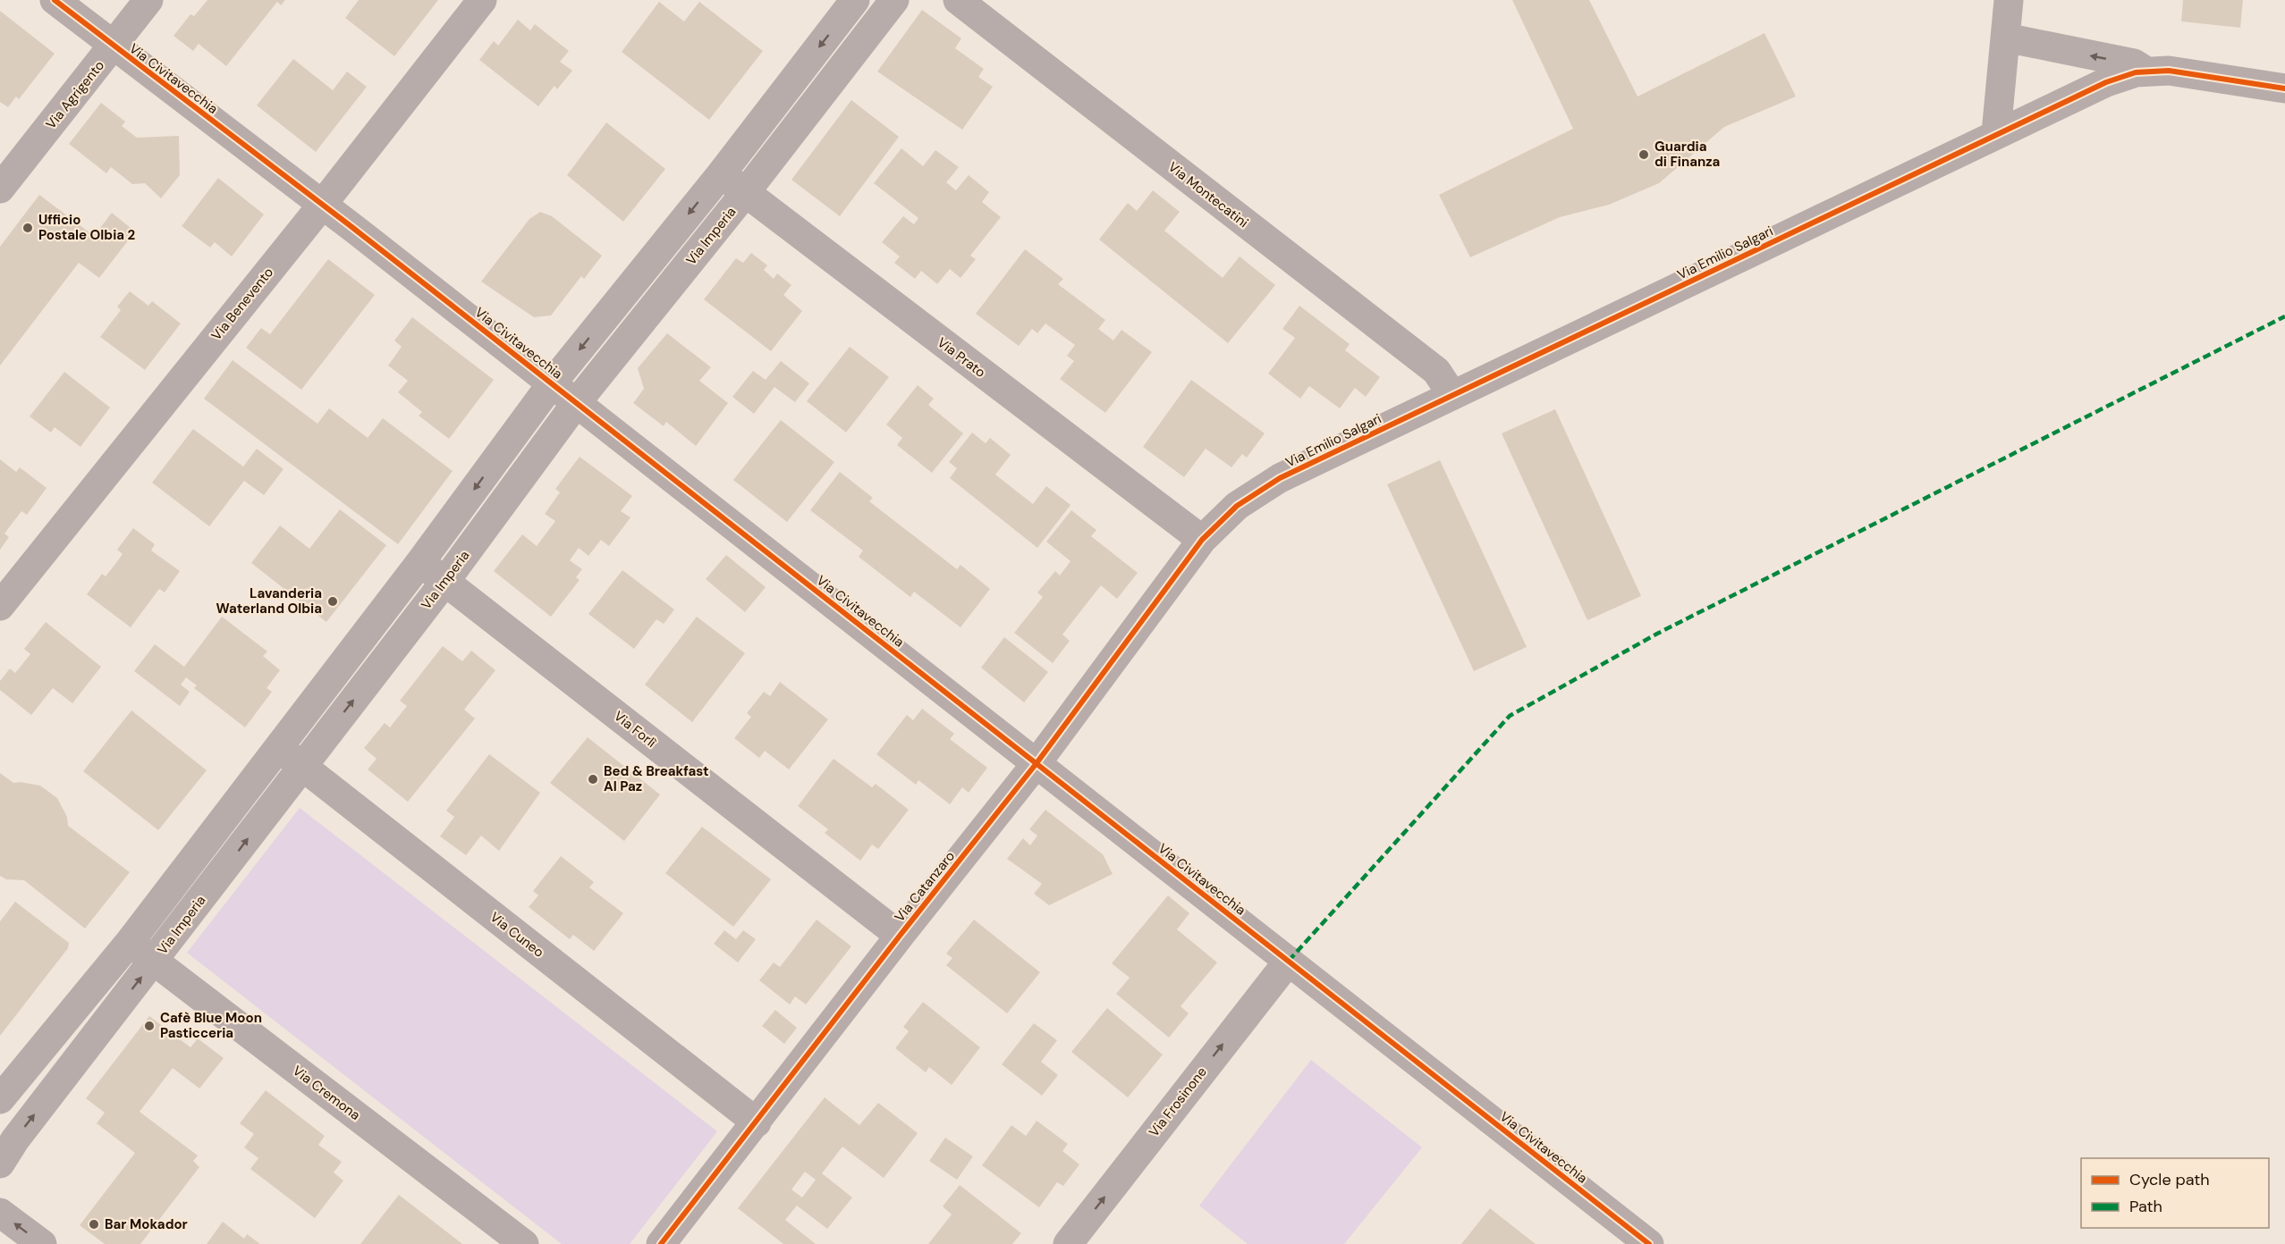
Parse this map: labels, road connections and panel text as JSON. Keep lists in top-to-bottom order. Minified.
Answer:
{"streets":{"street":["Via Civitavecchia","Via Agrigento","Via Montecatini","Via Imperia","Via Emilio Salgari","Via Benevento","Via Prato","Via Forlì","Via Catanzaro","Via Cuneo","Via Cremona","Via Frosinone"]},"crossings":[["Via Civitavecchia","Via Agrigento"],["Via Civitavecchia","Via Imperia"],["Via Civitavecchia","Via Benevento"],["Via Civitavecchia","Via Catanzaro"],["Via Civitavecchia","Via Frosinone"],["Via Montecatini","Via Emilio Salgari"],["Via Imperia","Via Prato"],["Via Imperia","Via Forlì"],["Via Imperia","Via Cuneo"],["Via Imperia","Via Cremona"],["Via Emilio Salgari","Via Prato"],["Via Emilio Salgari","Via Catanzaro"],["Via Prato","Via Catanzaro"],["Via Forlì","Via Catanzaro"],["Via Catanzaro","Via Cuneo"]],"one_way":["Via Frosinone"],"places":["Guardia di Finanza","Ufficio Postale Olbia 2","Lavanderia Waterland Olbia","Bed & Breakfast Al Paz","Cafè Blue Moon Pasticceria","Bar Mokador"],"legend":["Cycle path","Path"]}
